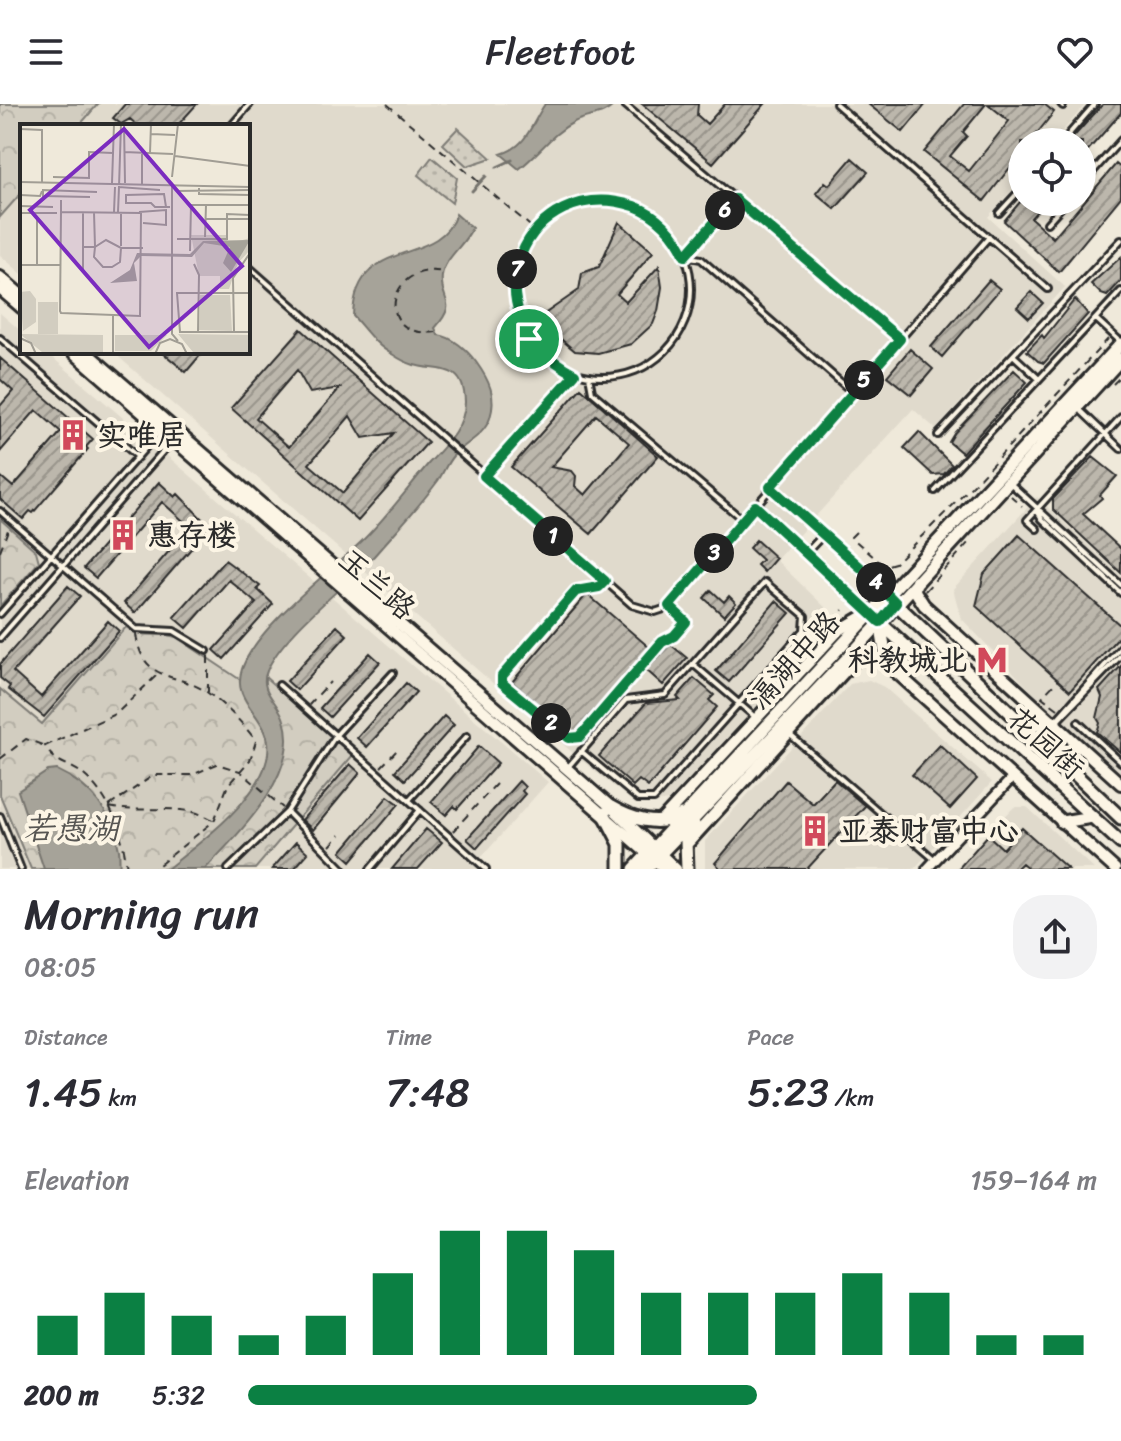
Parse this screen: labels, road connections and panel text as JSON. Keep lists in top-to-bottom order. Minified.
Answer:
{"streets":{"main road":["滆湖中路","花园街"],"street":["玉兰路"]},"crossings":[["玉兰路","滆湖中路"],["滆湖中路","花园街"]],"water":["若愚湖"],"places":{"building":["实唯居","惠存楼","亚泰财富中心"],"metro station":["科教城北"]},"page":{"header":"Fleetfoot","pins":["6","7","5","1","3","4","2"],"heading":["Morning run","08:05"],"stats":[["Distance","1.45 km"],["Time","7:48"],["Pace","5:23 /km"]],"chart":["Elevation","159–164 m"],"list":[{"name":"200 m","note":"5:32"}]}}
